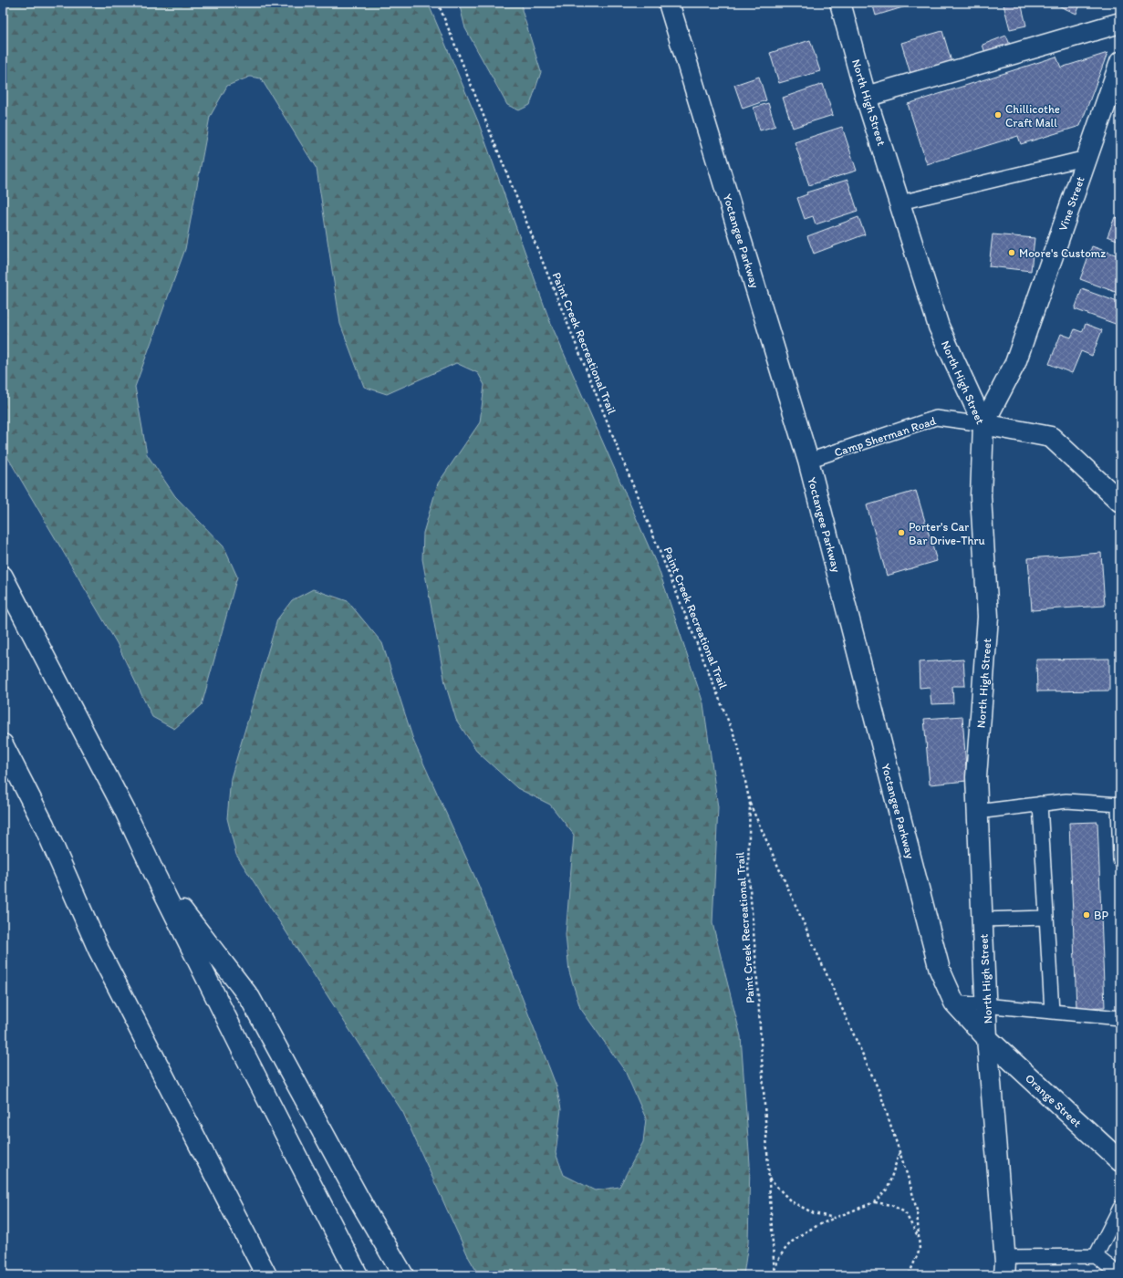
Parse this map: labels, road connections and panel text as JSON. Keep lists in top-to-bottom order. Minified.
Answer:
{"streets":{"main road":["North High Street","Vine Street","Yoctangee Parkway","Orange Street"],"lane":["Camp Sherman Road"],"path":["Paint Creek Recreational Trail"]},"crossings":[["North High Street","Vine Street"],["North High Street","Yoctangee Parkway"],["North High Street","Camp Sherman Road"],["North High Street","Orange Street"],["Vine Street","Camp Sherman Road"],["Yoctangee Parkway","Camp Sherman Road"],["Yoctangee Parkway","Orange Street"]],"places":["Chillicothe Craft Mall","Moore's Customz","Porter's Car Bar Drive-Thru","BP"]}
